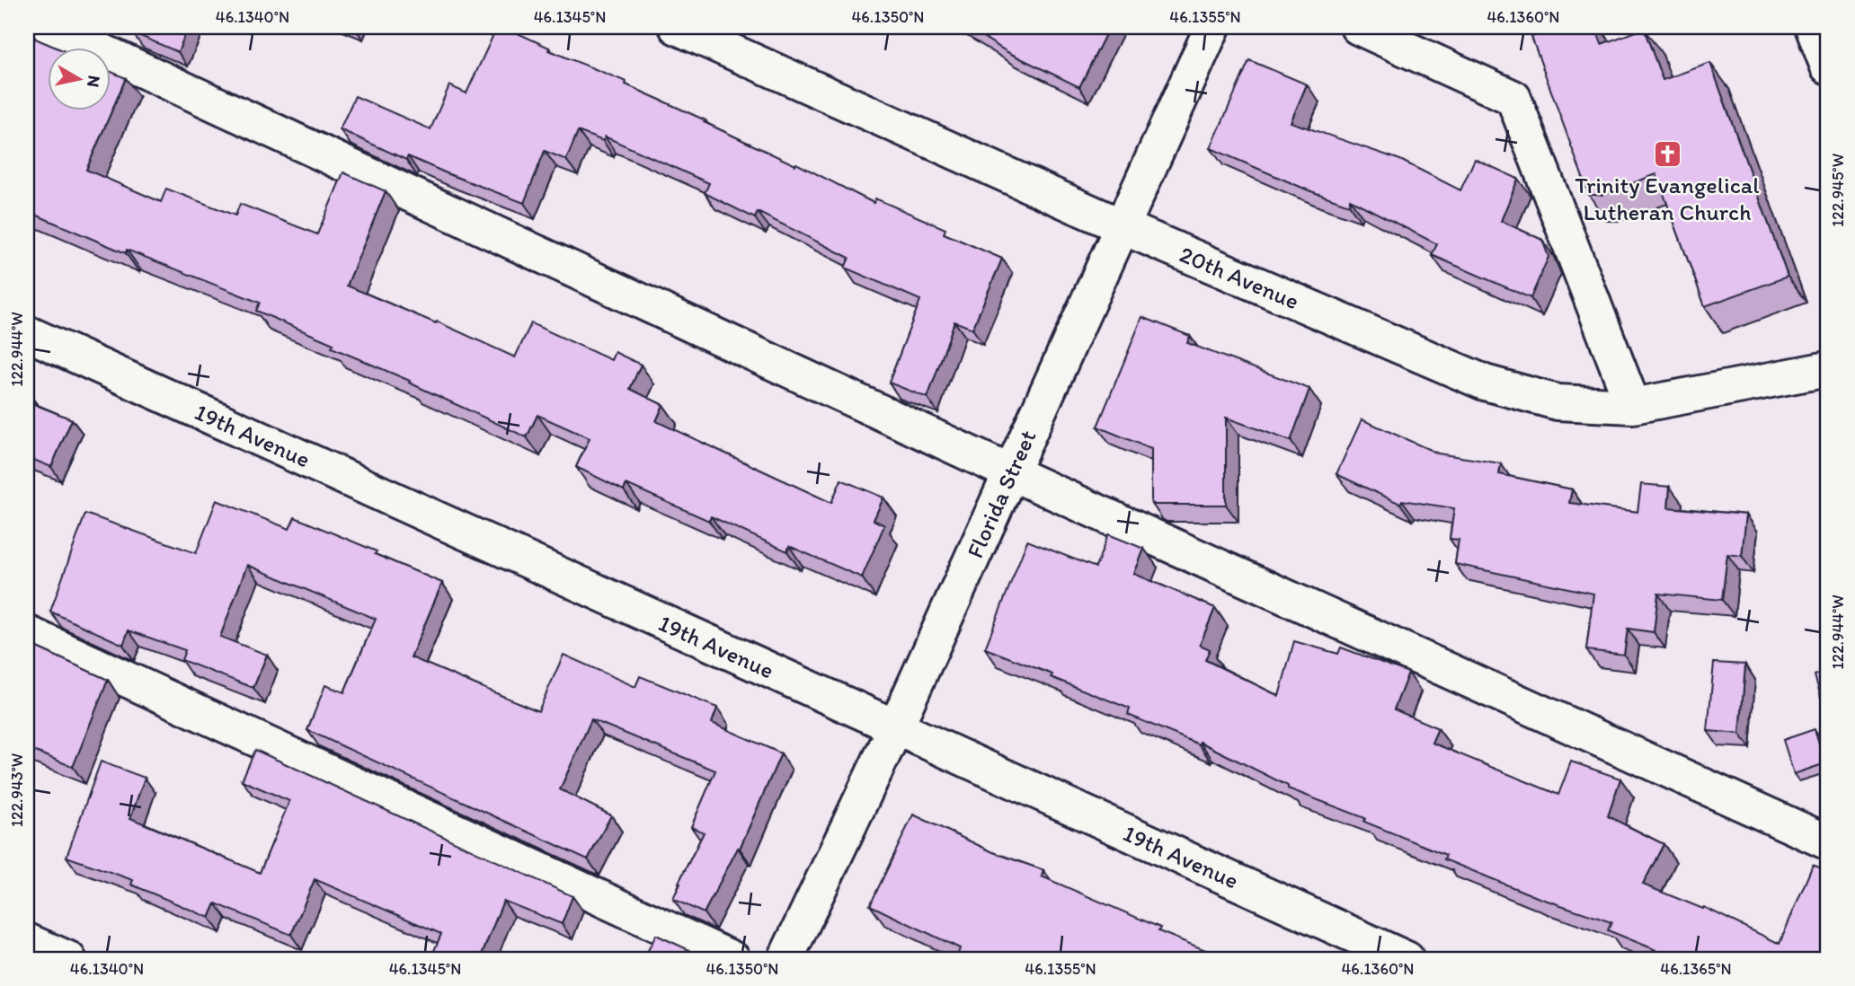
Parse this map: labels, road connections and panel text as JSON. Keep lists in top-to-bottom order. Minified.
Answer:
{"streets":{"street":["20th Avenue","19th Avenue","Florida Street"]},"crossings":[["20th Avenue","Florida Street"],["19th Avenue","Florida Street"]],"places":{"church":["Trinity Evangelical Lutheran Church"]},"north":"right","coordinates":["46.1340°N","46.1345°N","46.1350°N","46.1355°N","46.1360°N","122.945°W","122.944°W","122.943°W","46.1365°N"]}
